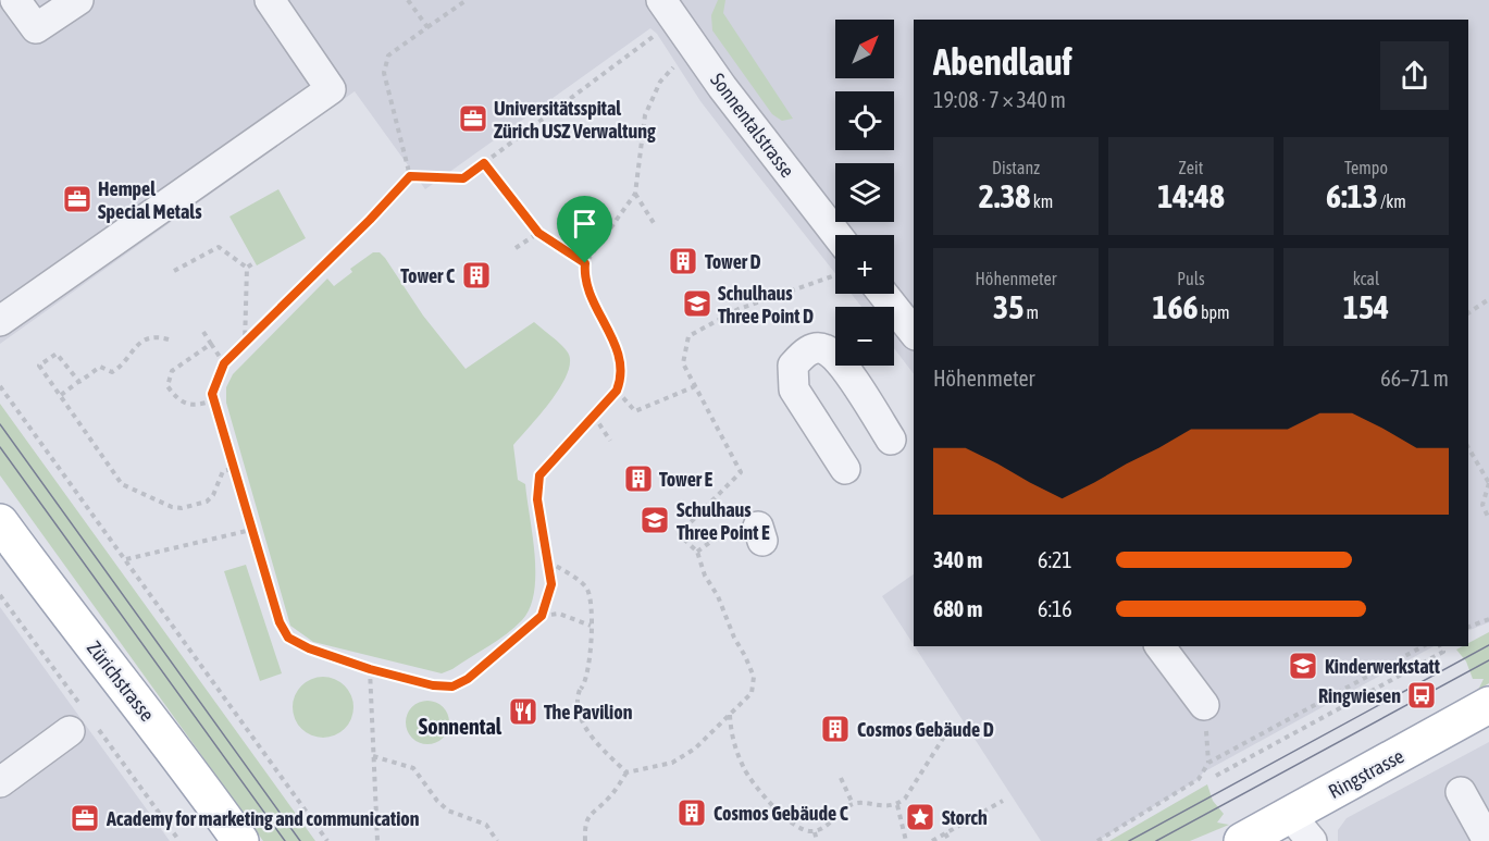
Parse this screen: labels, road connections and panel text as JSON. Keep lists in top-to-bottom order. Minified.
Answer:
{"streets":{"main road":["Zürichstrasse","Ringstrasse"],"street":["Sonnentalstrasse"]},"districts":["Sonnental"],"places":{"office":["Universitätsspital Zürich USZ Verwaltung","Hempel Special Metals","Academy for marketing and communication"],"building":["Tower D","Tower C","Tower E","Cosmos Gebäude D","Cosmos Gebäude C"],"school or university":["Schulhaus Three Point D","Schulhaus Three Point E","Kinderwerkstatt"],"bus stop":["Ringwiesen"],"restaurant":["The Pavilion"],"place":["Storch"]},"north":"top right","page":{"map_buttons":["+","−"],"heading":["Abendlauf","19:08 · 7 × 340 m"],"stats":[["Distanz","2.38 km"],["Zeit","14:48"],["Tempo","6:13 /km"],["Höhenmeter","35 m"],["Puls","166 bpm"],["kcal","154"]],"chart":["Höhenmeter","66–71 m"],"list":[{"name":"340 m","note":"6:21"},{"name":"680 m","note":"6:16"}]}}
